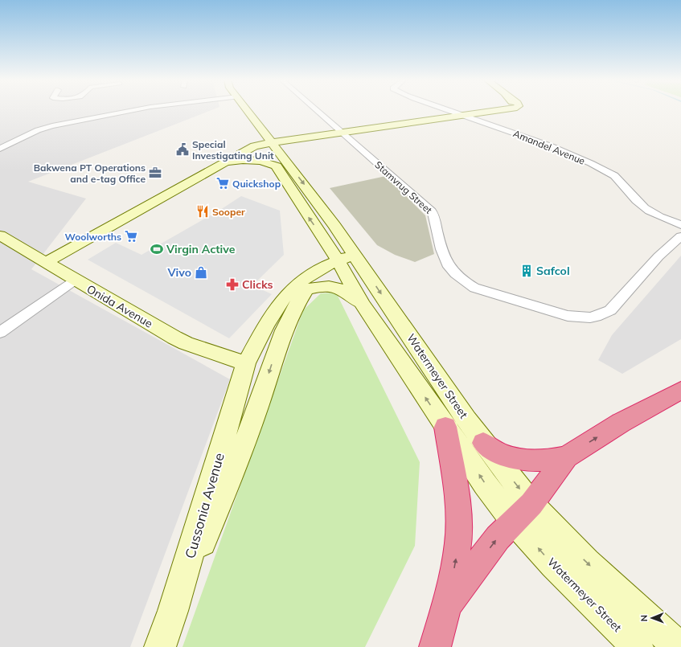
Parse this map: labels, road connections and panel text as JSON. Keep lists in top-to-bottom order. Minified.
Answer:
{"streets":{"main road":["Onida Avenue","Watermeyer Street","Cussonia Avenue"],"street":["Amandel Avenue","Stamvrug Street"]},"crossings":[["Onida Avenue","Cussonia Avenue"],["Watermeyer Street","Cussonia Avenue"]],"places":{"public building":["Special Investigating Unit"],"office":["Bakwena PT Operations and e-tag Office"],"supermarket":["Quickshop","Woolworths"],"restaurant":["Sooper"],"sports":["Virgin Active"],"building":["Safcol"],"shop":["Vivo"],"pharmacy":["Clicks"]},"north":"left"}
